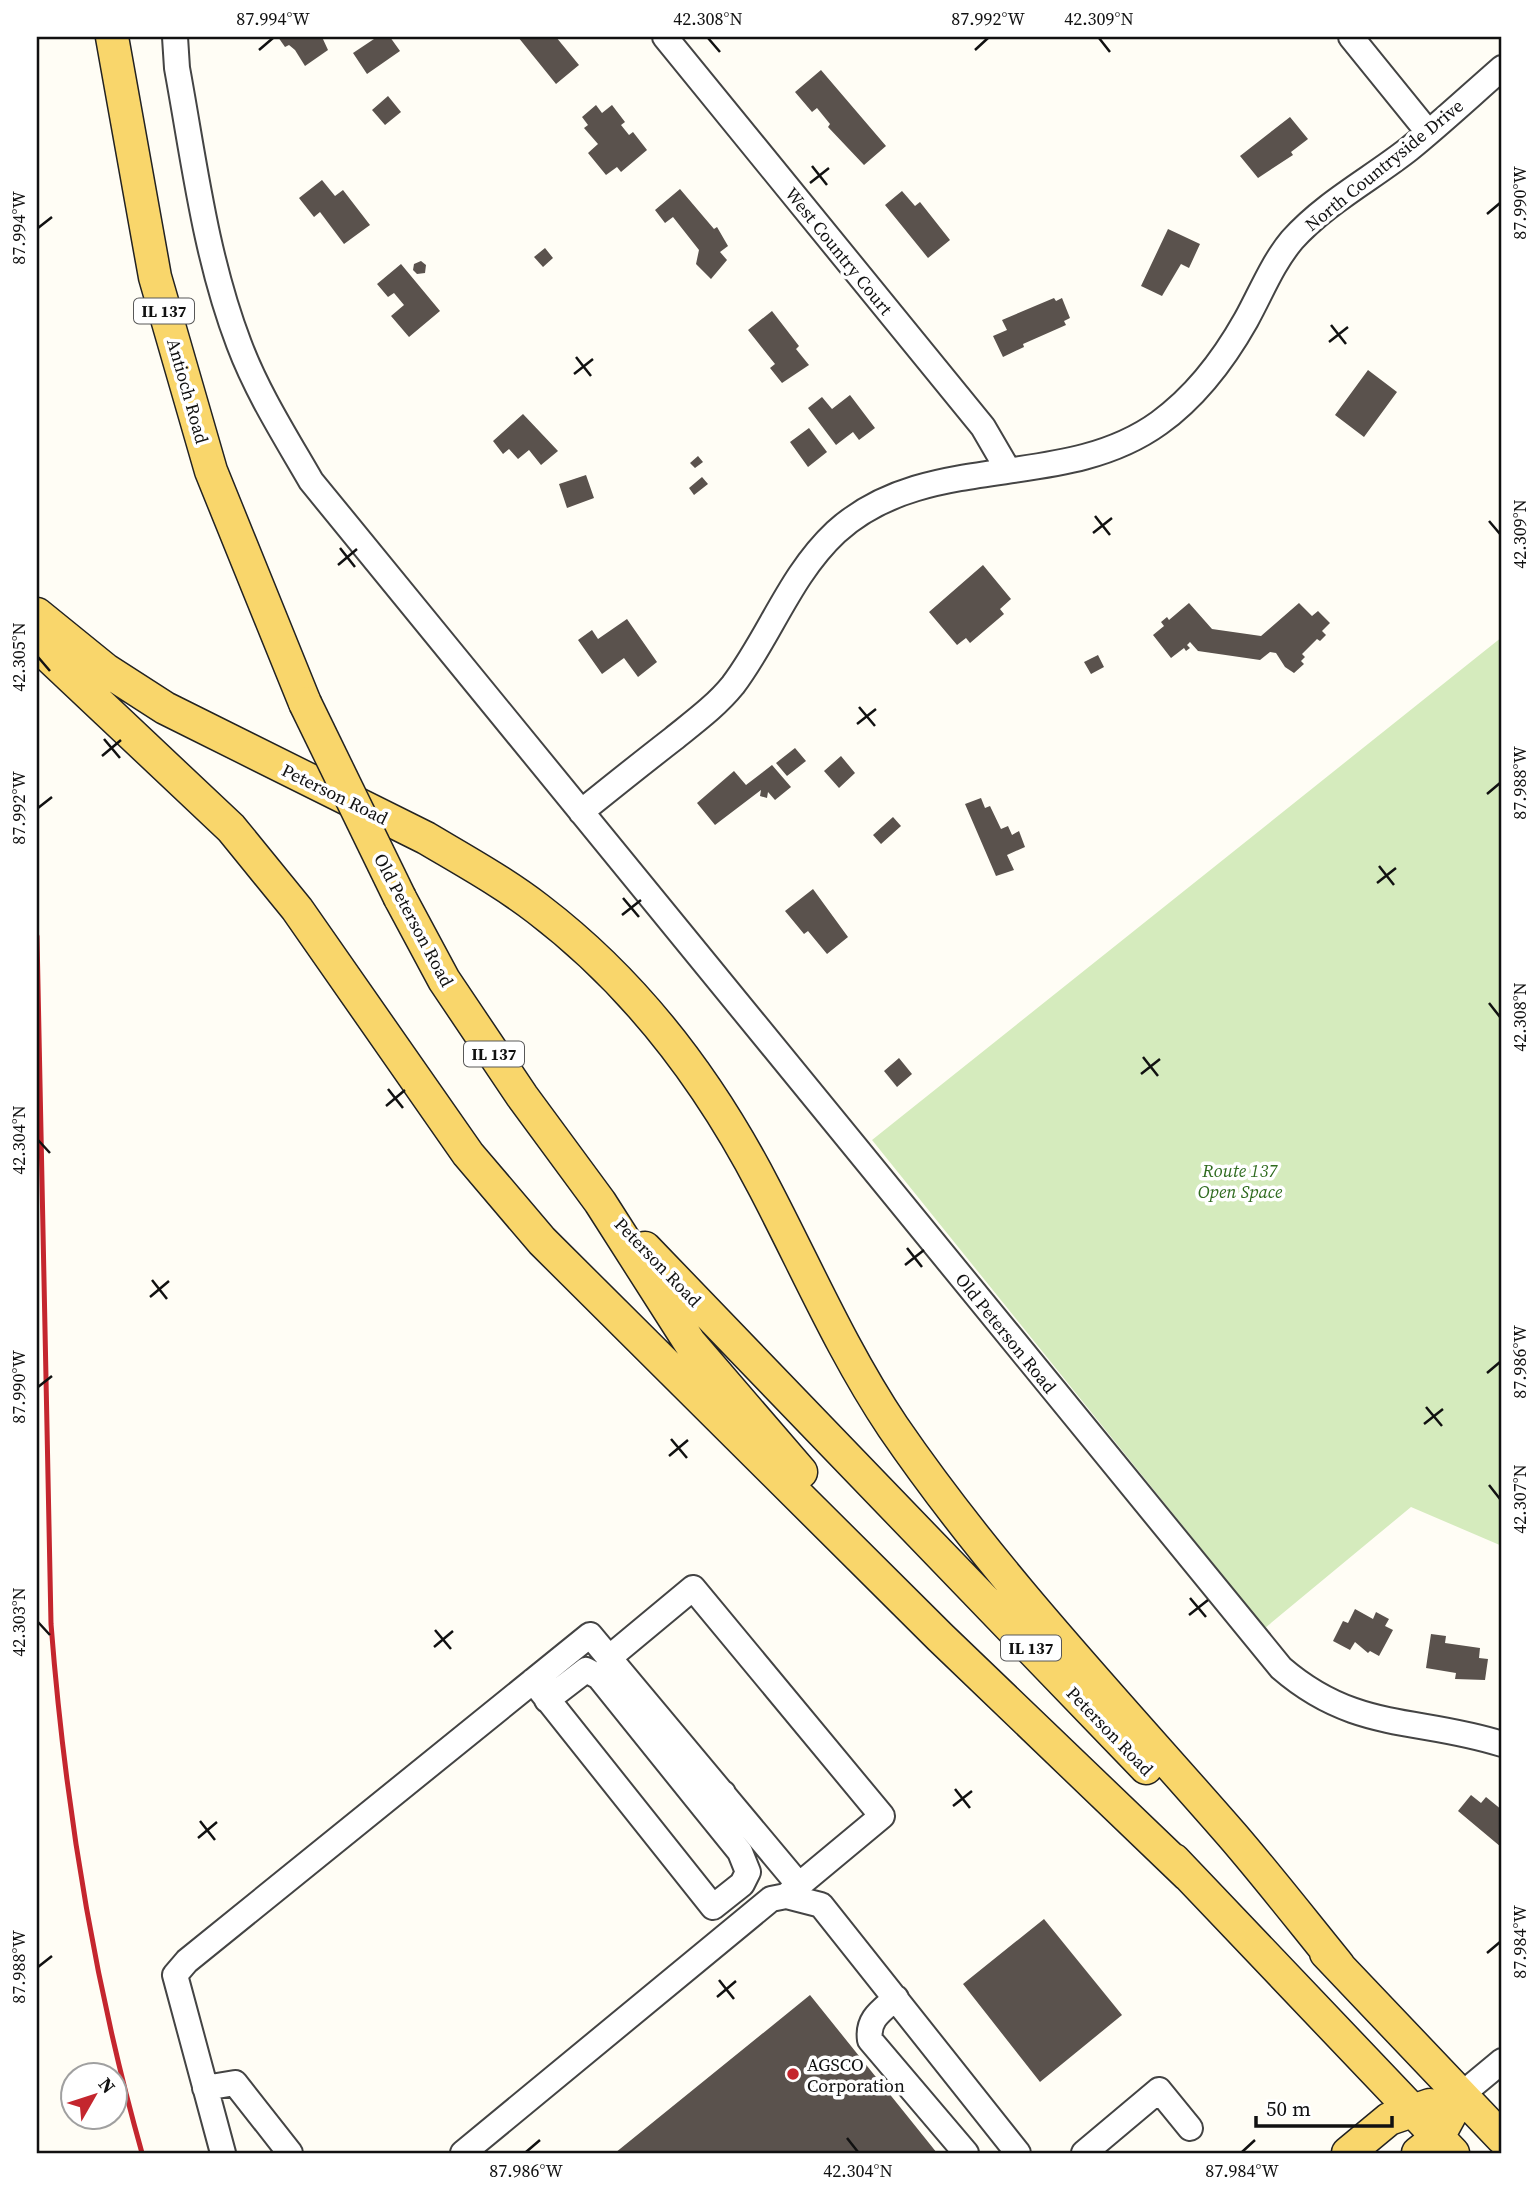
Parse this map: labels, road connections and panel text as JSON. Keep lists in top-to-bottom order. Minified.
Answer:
{"streets":{"main road":["IL 137","Antioch Road","Peterson Road","Old Peterson Road"],"street":["North Countryside Drive","West Country Court"]},"crossings":[["North Countryside Drive","West Country Court"],["North Countryside Drive","Old Peterson Road"],["Antioch Road","Old Peterson Road"],["Peterson Road","Old Peterson Road"]],"parks":["Route 137 Open Space"],"places":["AGSCO Corporation"],"scale_bar":"50 m","north":"top right","coordinates":["87.994°W","42.308°N","87.992°W","42.309°N","87.990°W","42.305°N","87.988°W","42.304°N","87.986°W","42.307°N","42.303°N","87.984°W"]}
